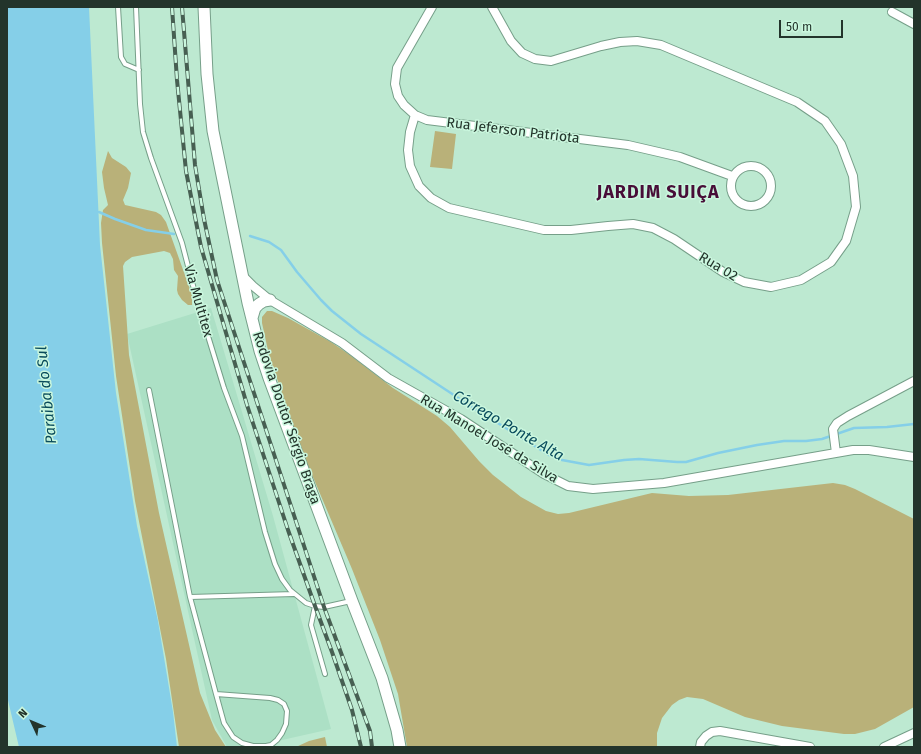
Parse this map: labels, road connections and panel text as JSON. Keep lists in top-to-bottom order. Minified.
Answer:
{"streets":{"main road":["Rodovia Doutor Sérgio Braga"],"street":["Rua Jeferson Patriota","Rua 02","Rua Manoel José da Silva"],"lane":["Via Multitex"]},"crossings":[["Rua Jeferson Patriota","Rua 02"],["Rodovia Doutor Sérgio Braga","Rua Manoel José da Silva"]],"districts":["JARDIM SUIÇA"],"water":["Paraiba do Sul","Córrego Ponte Alta"],"scale_bar":"50 m","north":"top left"}
